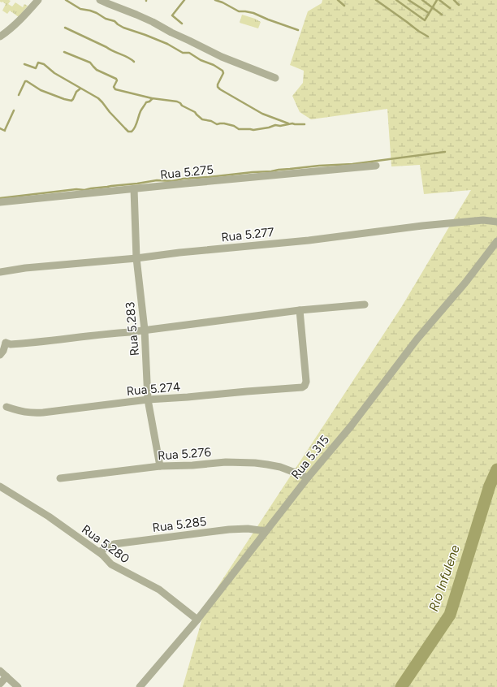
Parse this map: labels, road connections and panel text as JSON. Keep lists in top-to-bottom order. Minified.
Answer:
{"streets":{"street":["Rua 5.275","Rua 5.277","Rua 5.283","Rua 5.274","Rua 5.276","Rua 5.315","Rua 5.285","Rua 5.280"]},"crossings":[["Rua 5.275","Rua 5.283"],["Rua 5.277","Rua 5.283"],["Rua 5.283","Rua 5.274"],["Rua 5.283","Rua 5.276"],["Rua 5.276","Rua 5.315"],["Rua 5.315","Rua 5.285"],["Rua 5.315","Rua 5.280"],["Rua 5.285","Rua 5.280"]],"water":["Rio Infulene"]}
